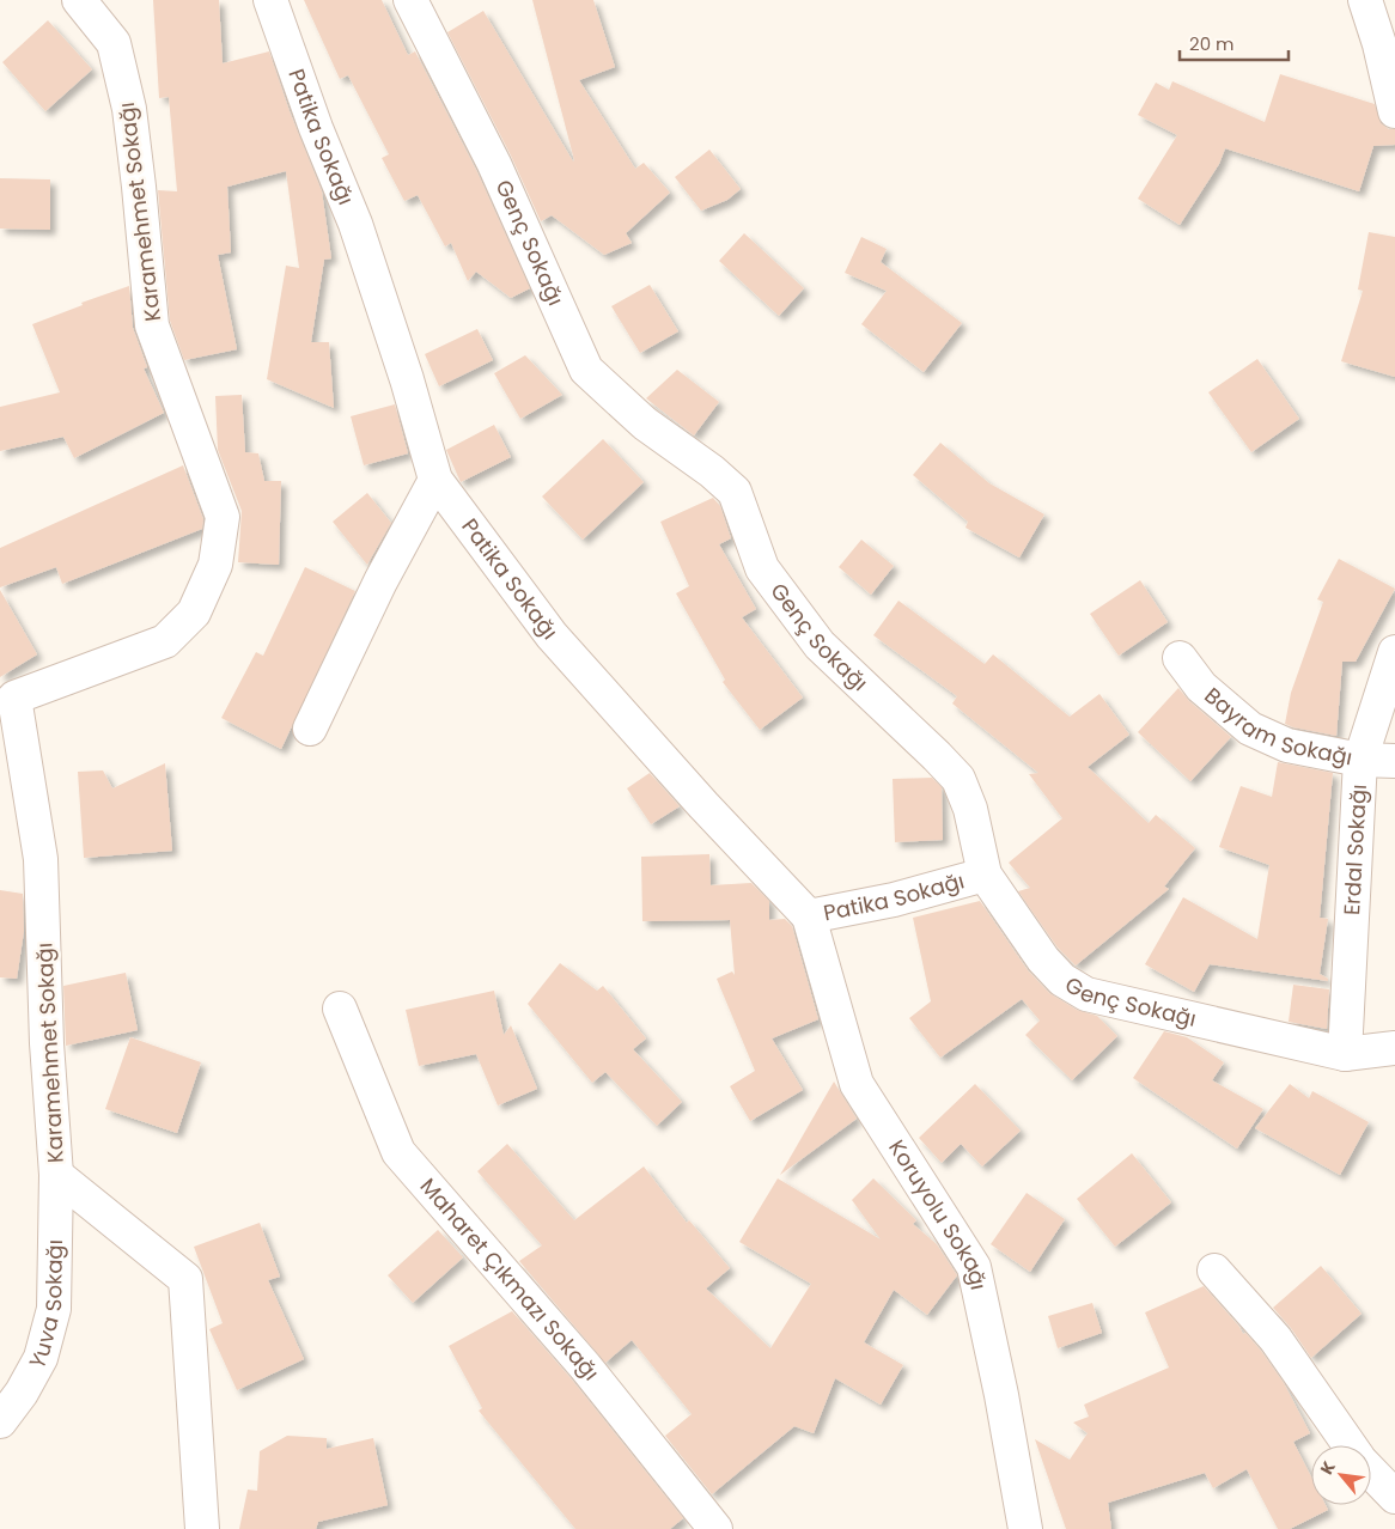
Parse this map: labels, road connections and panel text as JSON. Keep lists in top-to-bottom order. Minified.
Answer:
{"streets":{"street":["Patika Sokağı","Karamehmet Sokağı","Genç Sokağı","Bayram Sokağı","Erdal Sokağı","Koruyolu Sokağı","Maharet Çıkmazı Sokağı","Yuva Sokağı"]},"crossings":[["Patika Sokağı","Genç Sokağı"],["Patika Sokağı","Koruyolu Sokağı"],["Karamehmet Sokağı","Yuva Sokağı"],["Genç Sokağı","Erdal Sokağı"],["Bayram Sokağı","Erdal Sokağı"]],"scale_bar":"20 m","north":"top left"}
